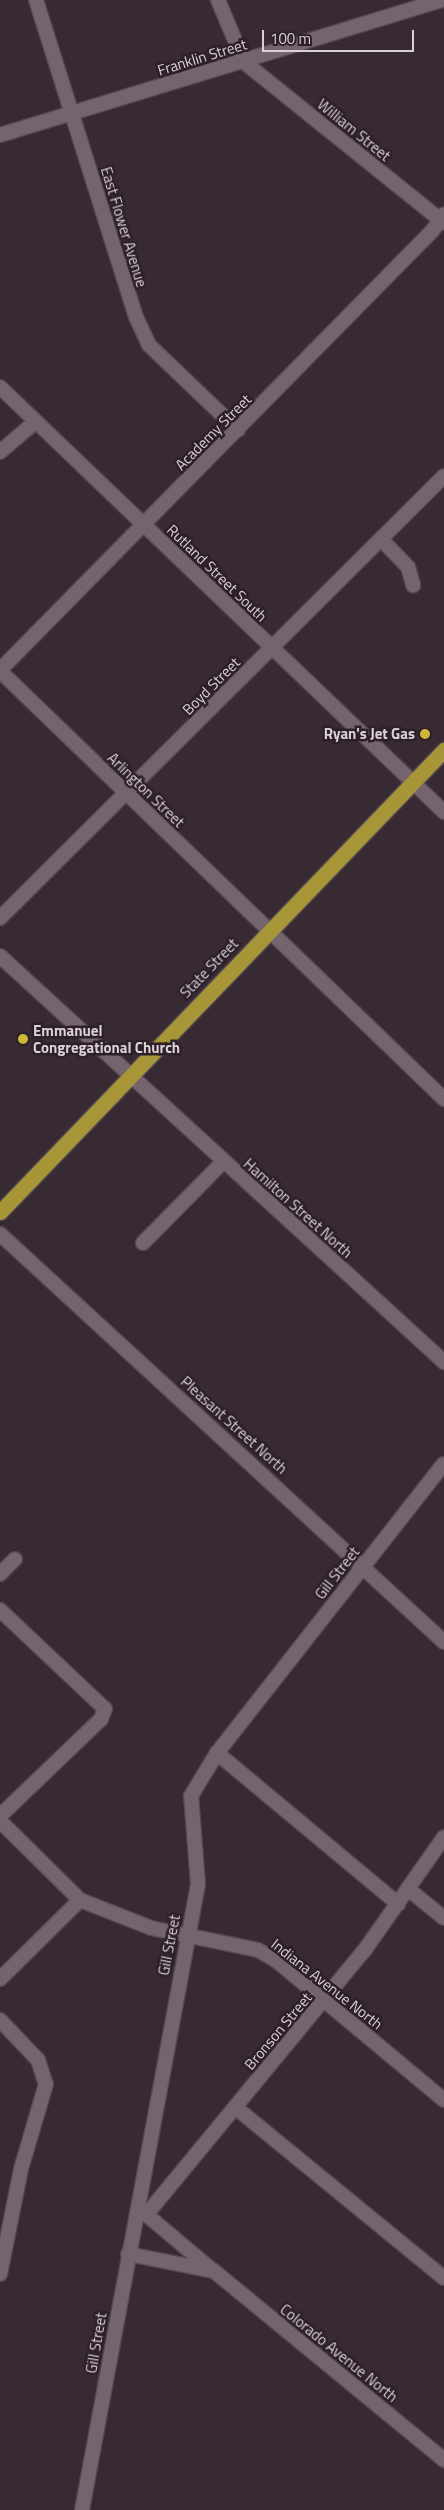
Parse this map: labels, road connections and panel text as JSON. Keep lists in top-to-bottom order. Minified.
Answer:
{"streets":{"highway":["State Street"],"street":["Franklin Street","William Street","East Flower Avenue","Academy Street","Rutland Street South","Boyd Street","Arlington Street","Hamilton Street North","Pleasant Street North","Gill Street","Indiana Avenue North","Bronson Street","Colorado Avenue North"]},"crossings":[["Franklin Street","William Street"],["Franklin Street","East Flower Avenue"],["William Street","Academy Street"],["East Flower Avenue","Academy Street"],["Academy Street","Rutland Street South"],["Academy Street","Arlington Street"],["Rutland Street South","Boyd Street"],["Rutland Street South","State Street"],["Boyd Street","Arlington Street"],["Arlington Street","State Street"],["State Street","Hamilton Street North"],["Pleasant Street North","Gill Street"],["Gill Street","Indiana Avenue North"],["Gill Street","Bronson Street"],["Gill Street","Colorado Avenue North"],["Indiana Avenue North","Bronson Street"],["Bronson Street","Colorado Avenue North"]],"places":["Ryan's Jet Gas","Emmanuel Congregational Church"],"scale_bar":"100 m"}
